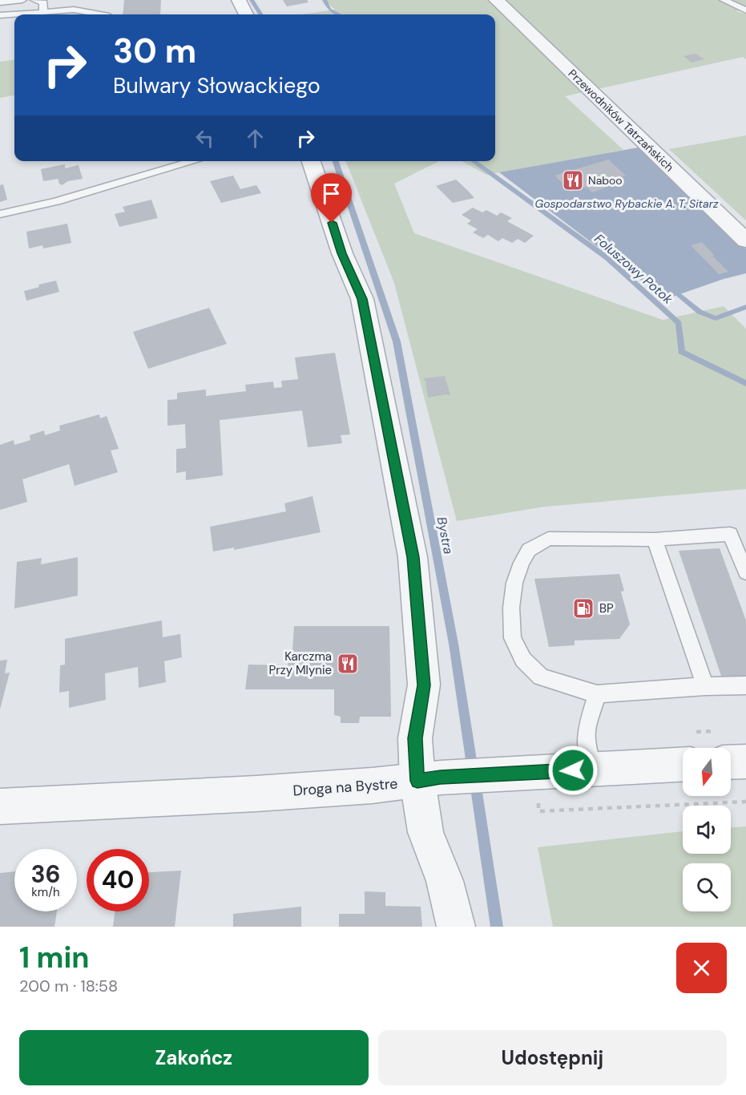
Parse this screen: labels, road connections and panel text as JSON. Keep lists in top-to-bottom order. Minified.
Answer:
{"streets":{"street":["Przewodników Tatrzańskich","Droga na Bystre"]},"water":["Gospodarstwo Rybackie A. T. Sitarz","Foluszowy Potok","Bystra"],"places":{"restaurant":["Naboo","Karczma Przy Mlynie"],"fuel station":["BP"]},"north":"bottom","page":{"turn":["30 m","Bulwary Słowackiego"],"speed":"36 km/h","limit":"40","heading":["1 min","200 m · 18:58"],"buttons":["Zakończ","Udostępnij"]}}
